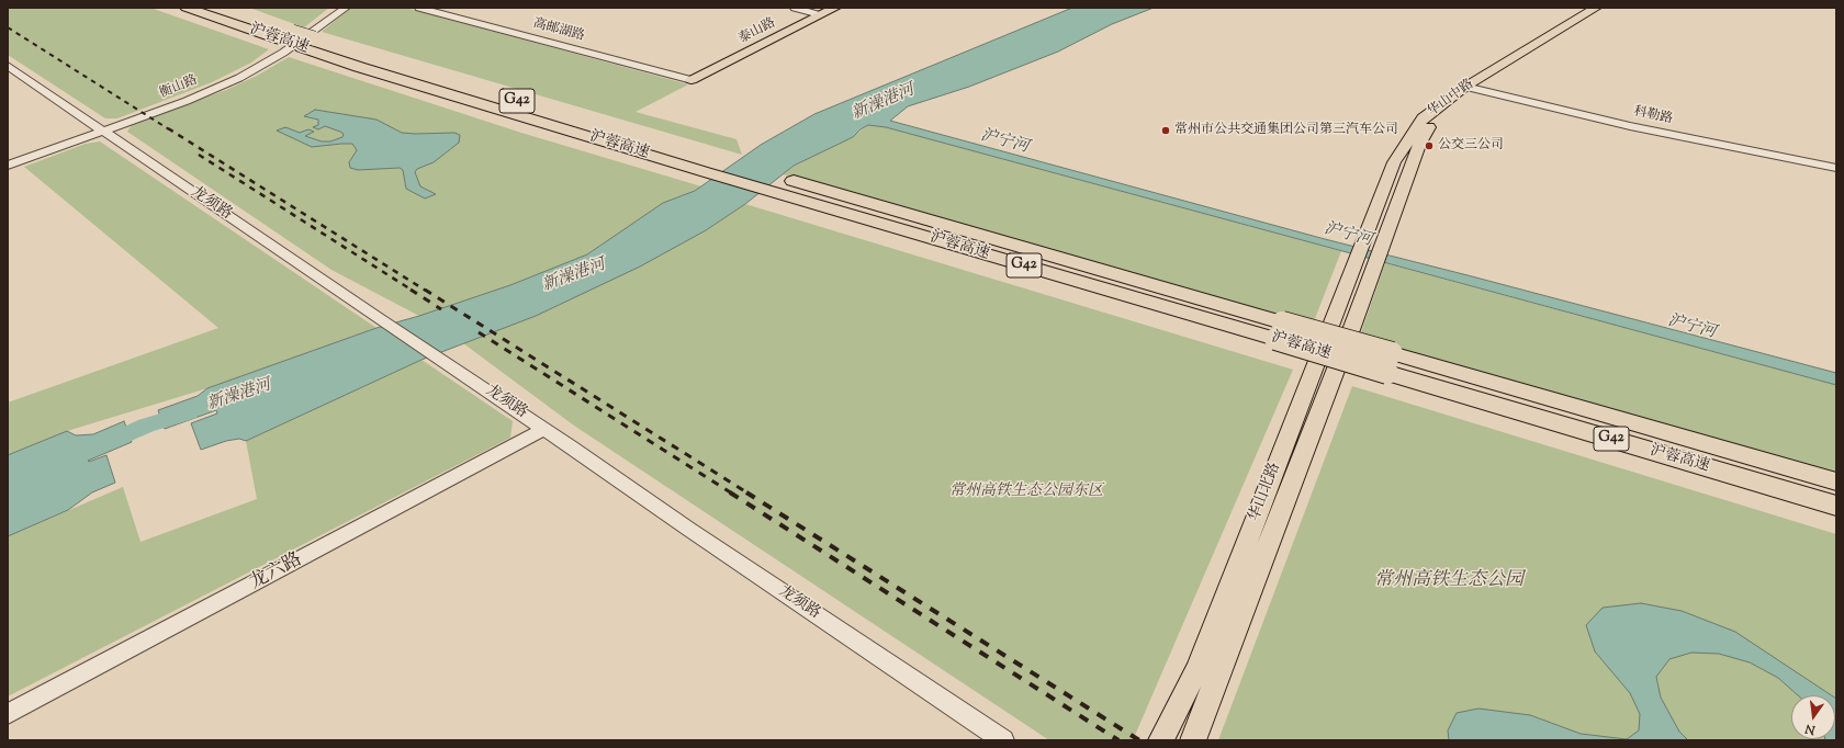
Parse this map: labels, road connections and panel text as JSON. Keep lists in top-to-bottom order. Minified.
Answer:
{"streets":{"highway":["沪蓉高速","G42"],"main road":["泰山路","华山中路","华山北路"],"street":["高邮湖路","衡山路","科勒路","龙须路","龙六路"]},"crossings":[["高邮湖路","泰山路"],["衡山路","龙须路"],["华山中路","科勒路"],["华山中路","华山北路"],["龙须路","龙六路"]],"water":["新澡港河","沪宁河"],"parks":["常州高铁生态公园东区","常州高铁生态公园"],"places":["常州市公共交通集团公司第三汽车公司","公交三公司"],"north":"bottom"}
